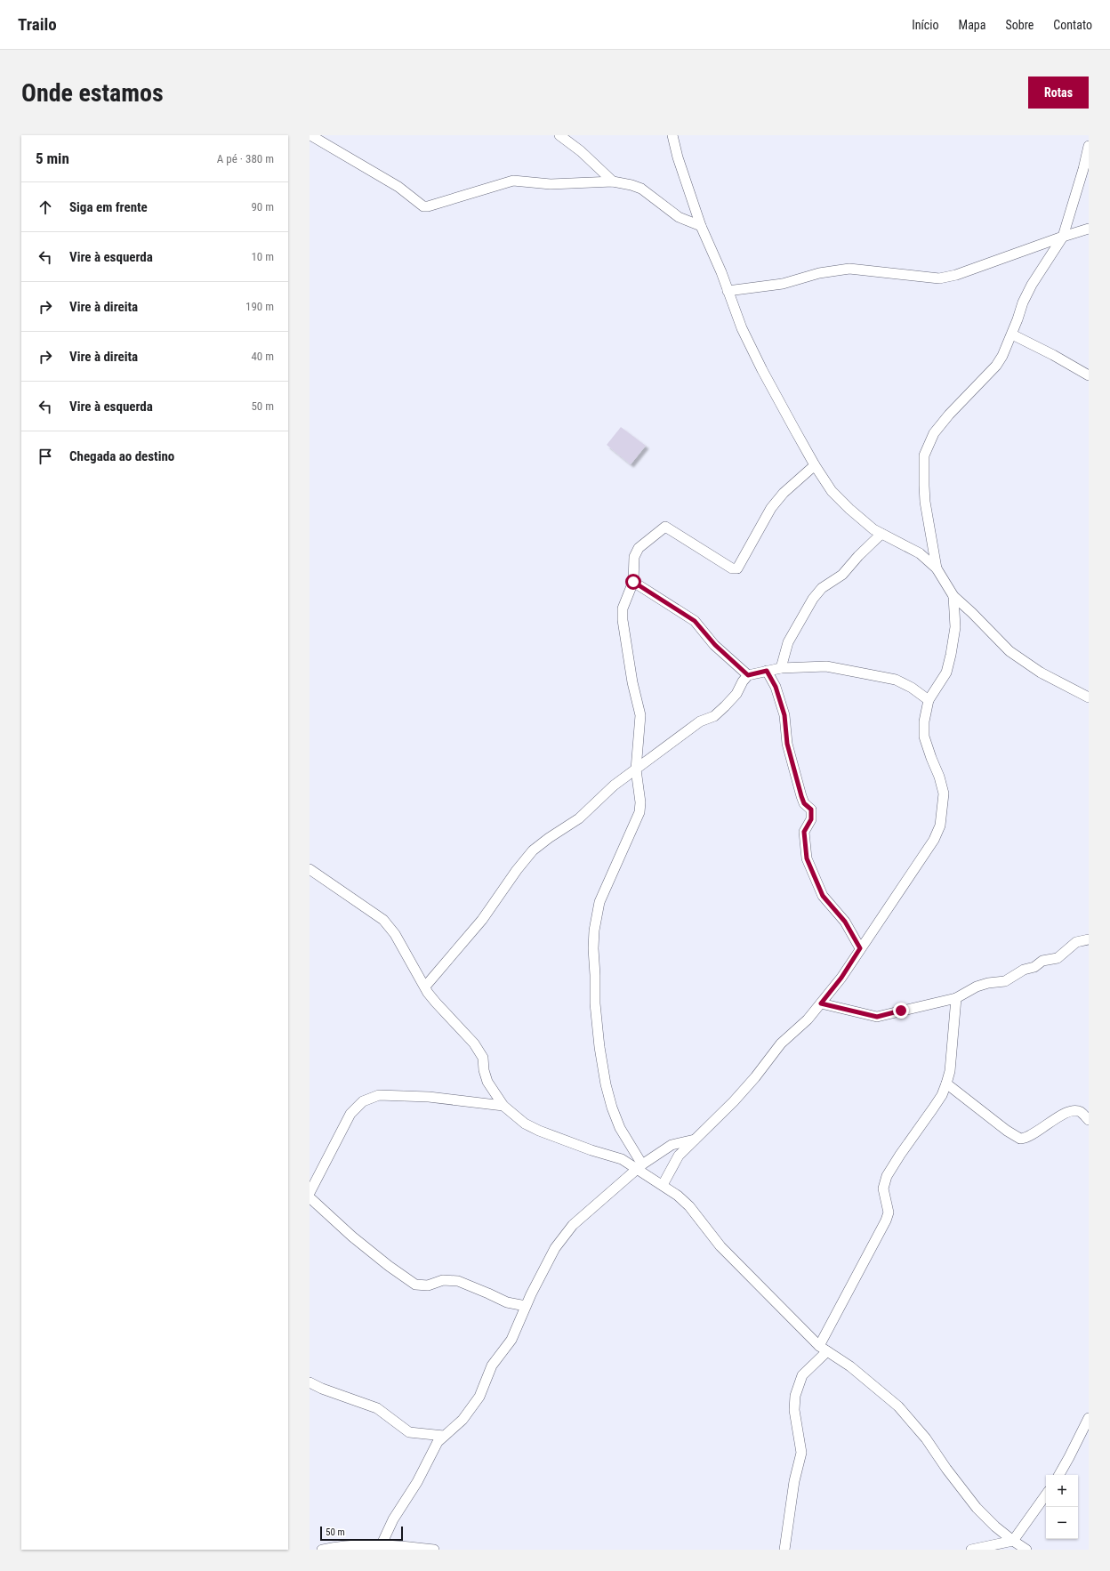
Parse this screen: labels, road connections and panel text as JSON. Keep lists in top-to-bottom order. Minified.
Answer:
{"scale_bar":"50 m","page":{"header":"Trailo","nav":["Início","Mapa","Sobre","Contato"],"buttons":"Rotas","title":"Onde estamos","heading":["5 min","A pé · 380 m"],"list":[["Siga em frente","90 m"],["Vire à esquerda","10 m"],["Vire à direita","190 m"],["Vire à direita","40 m"],["Vire à esquerda","50 m"],"Chegada ao destino"],"map_buttons":["+","−"],"scale":"50 m"}}
